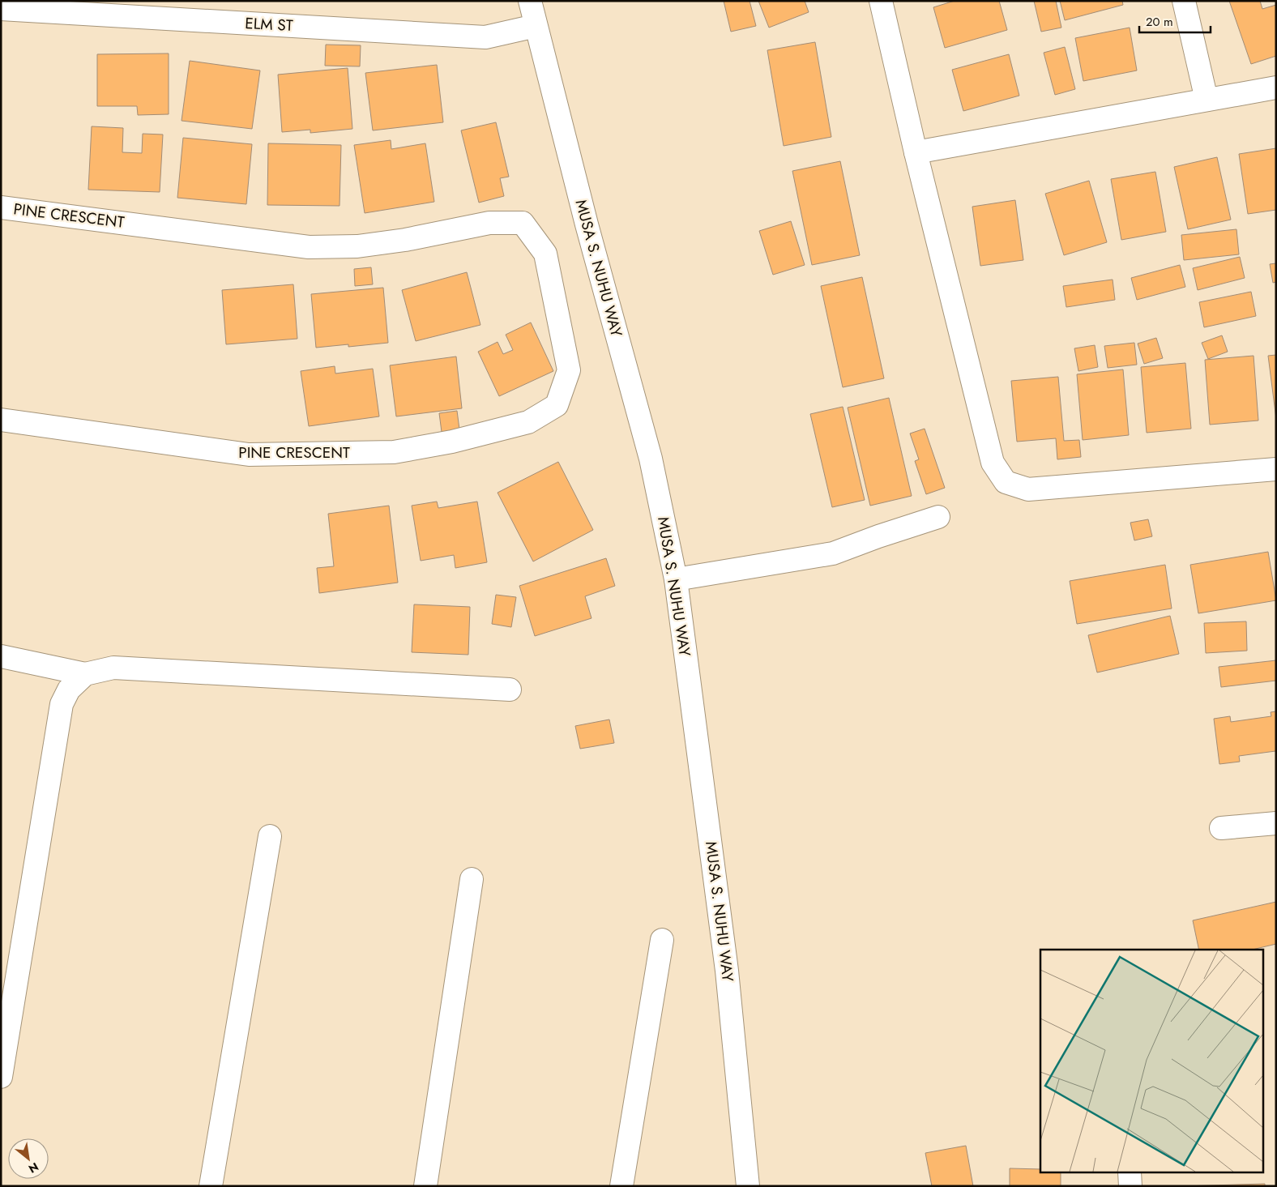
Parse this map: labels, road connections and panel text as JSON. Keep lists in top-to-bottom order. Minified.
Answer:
{"streets":{"street":["ELM ST","PINE CRESCENT","MUSA S. NUHU WAY"]},"crossings":[["ELM ST","MUSA S. NUHU WAY"]],"scale_bar":"20 m","north":"bottom right"}
